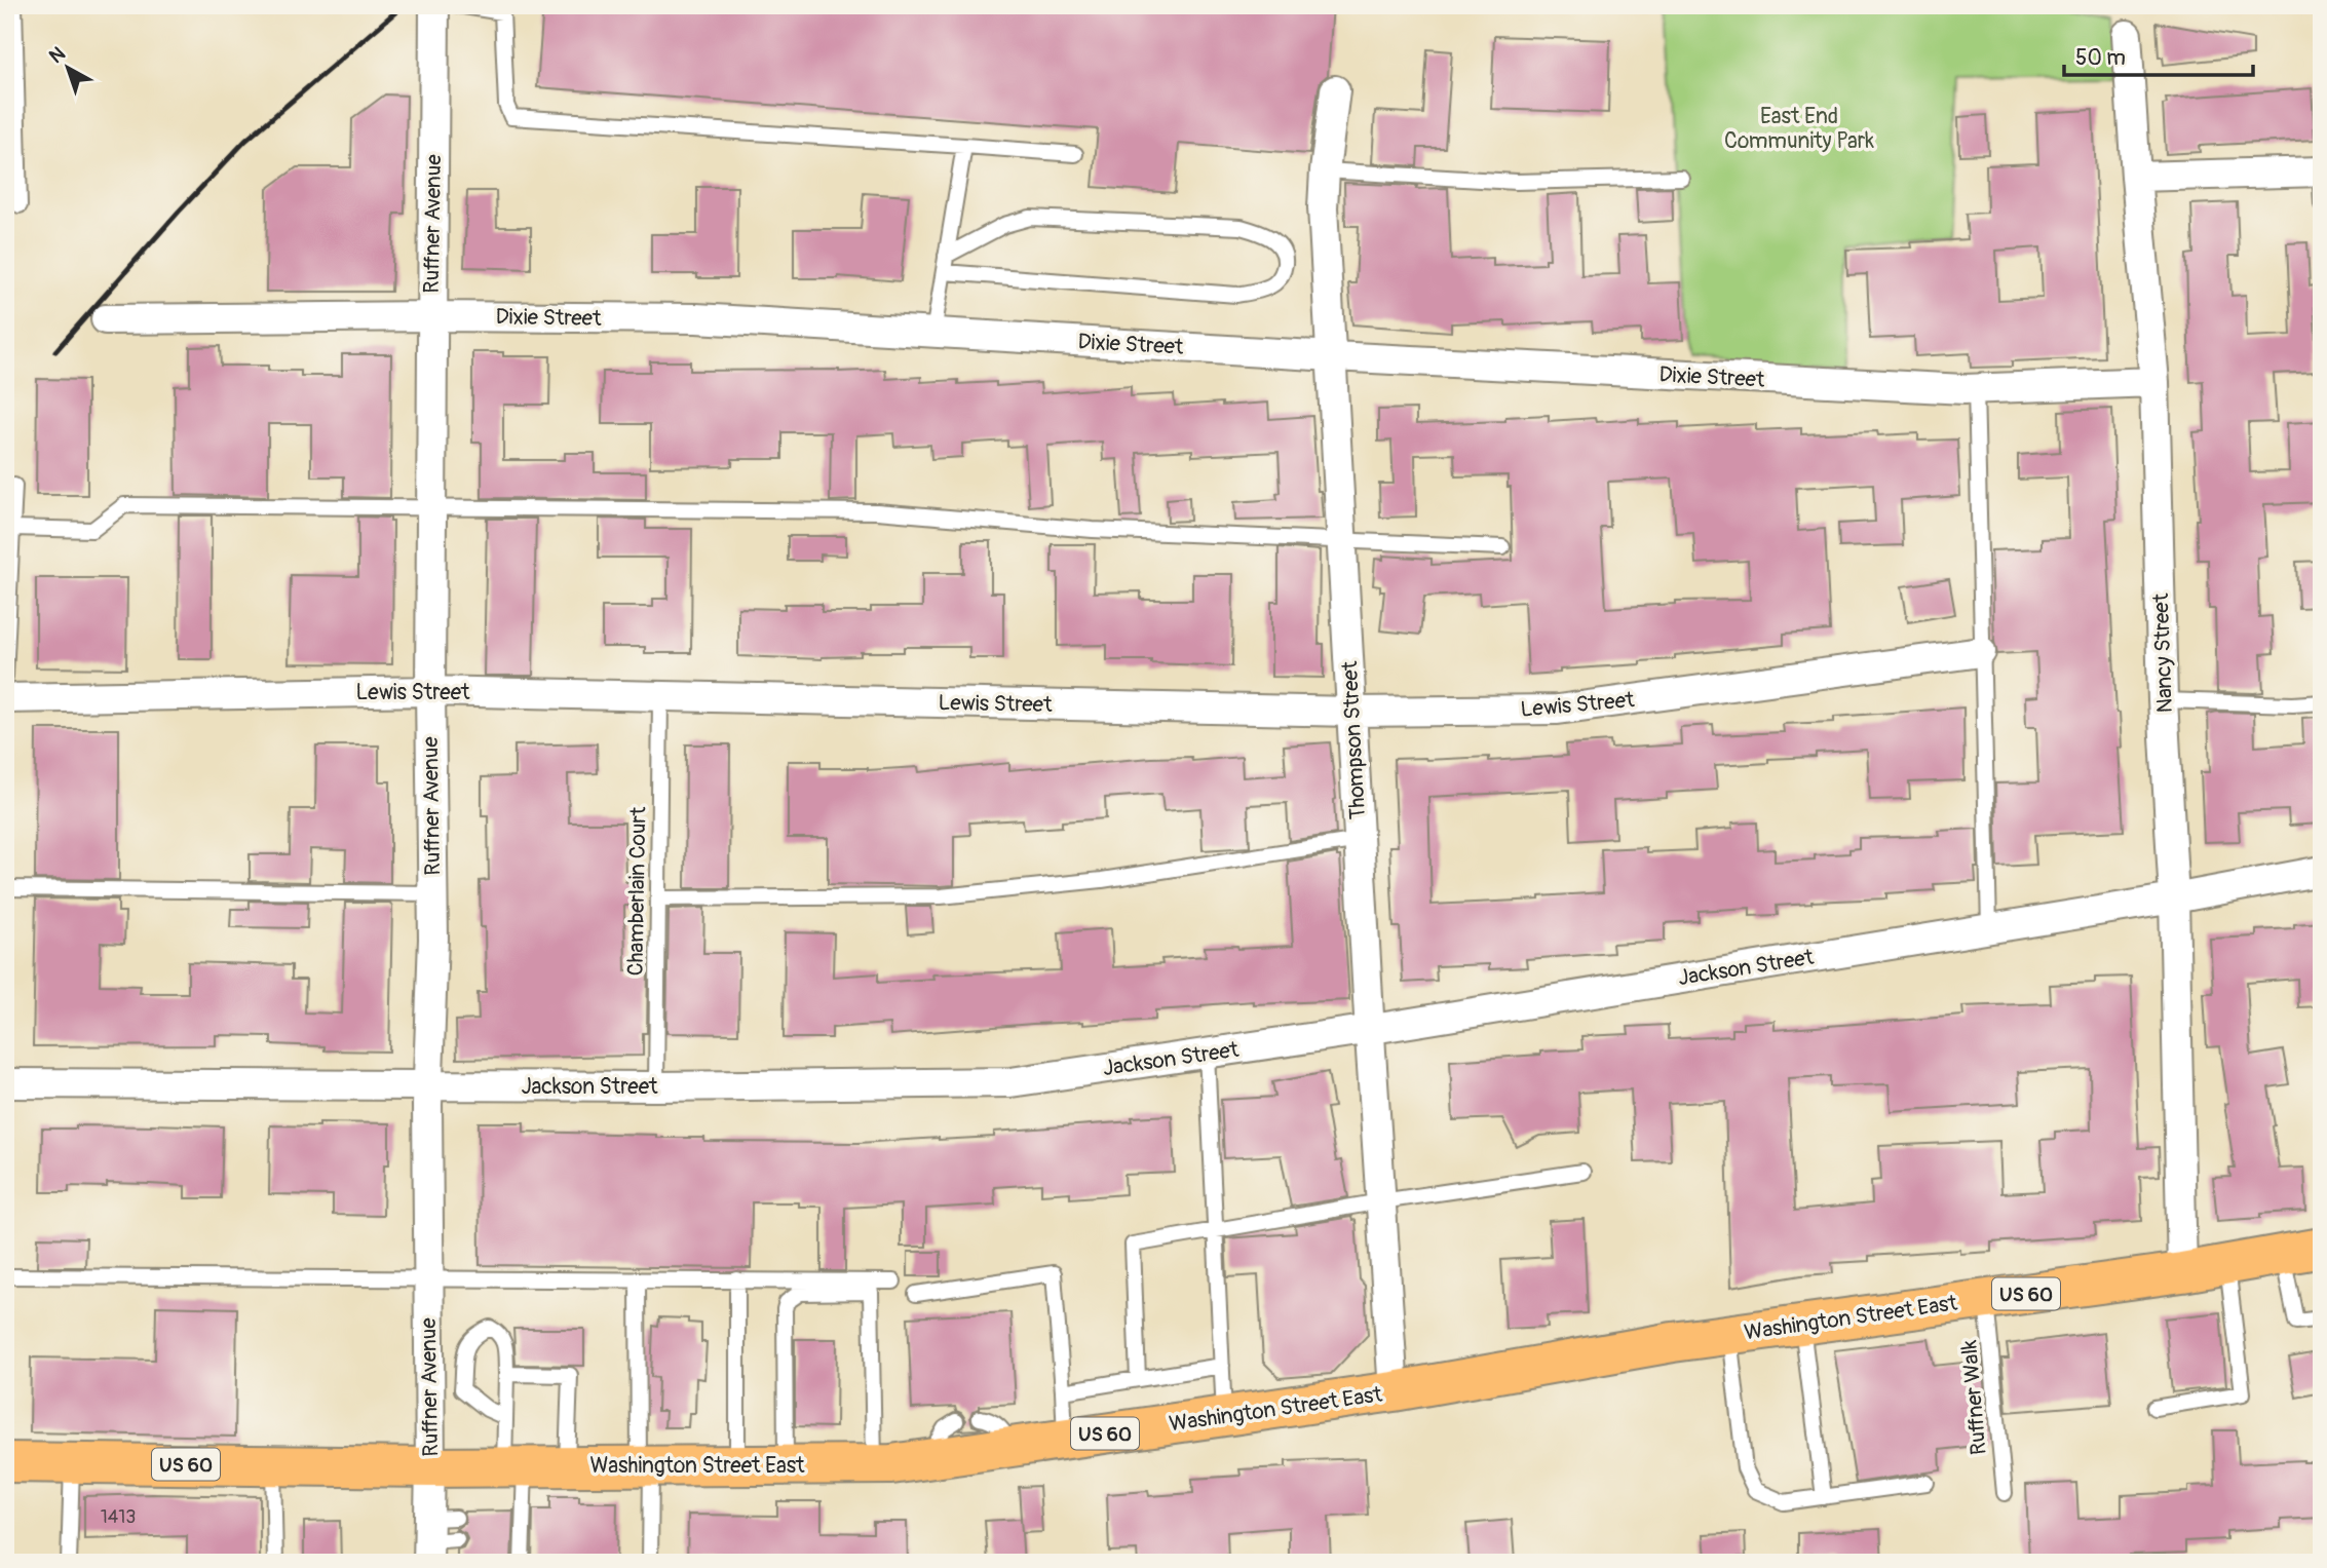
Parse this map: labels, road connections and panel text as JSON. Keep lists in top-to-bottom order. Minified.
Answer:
{"streets":{"main road":["US 60","Washington Street East"],"street":["Ruffner Avenue","Dixie Street","Nancy Street","Lewis Street","Thompson Street","Jackson Street"],"lane":["Chamberlain Court","Ruffner Walk"]},"crossings":[["Ruffner Avenue","Dixie Street"],["Ruffner Avenue","Lewis Street"],["Ruffner Avenue","Jackson Street"],["Ruffner Avenue","Washington Street East"],["Dixie Street","Nancy Street"],["Dixie Street","Thompson Street"],["Nancy Street","Jackson Street"],["Nancy Street","Washington Street East"],["Lewis Street","Thompson Street"],["Lewis Street","Chamberlain Court"],["Thompson Street","Jackson Street"],["Thompson Street","Washington Street East"],["Chamberlain Court","Jackson Street"],["Washington Street East","Ruffner Walk"]],"parks":["East End Community Park"],"house_numbers":["1413"],"scale_bar":"50 m","north":"top left"}
